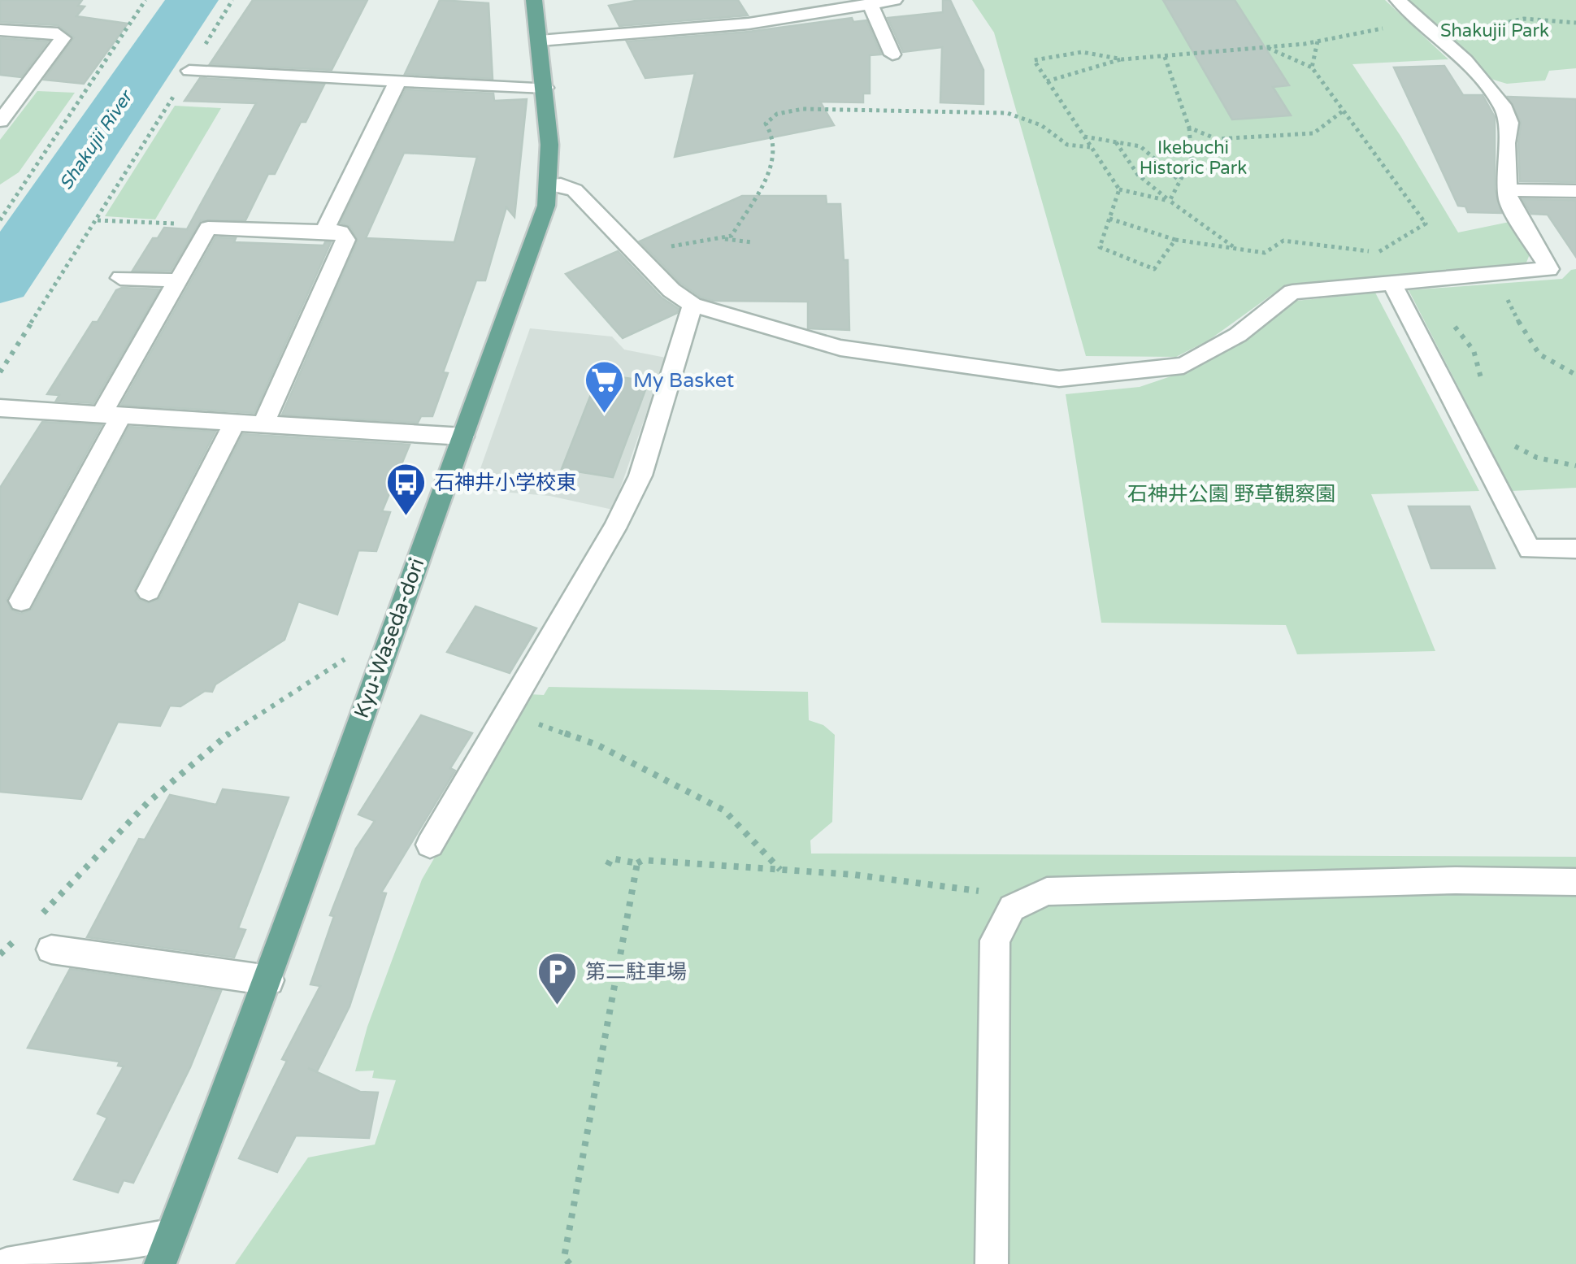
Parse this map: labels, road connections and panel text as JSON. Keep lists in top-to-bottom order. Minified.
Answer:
{"streets":{"main road":["Kyu-Waseda-dori"]},"water":["Shakujii River"],"parks":["Shakujii Park","Ikebuchi Historic Park","石神井公園 野草観察園"],"places":{"supermarket":["My Basket"],"bus stop":["石神井小学校東"],"parking":["第二駐車場"]}}
